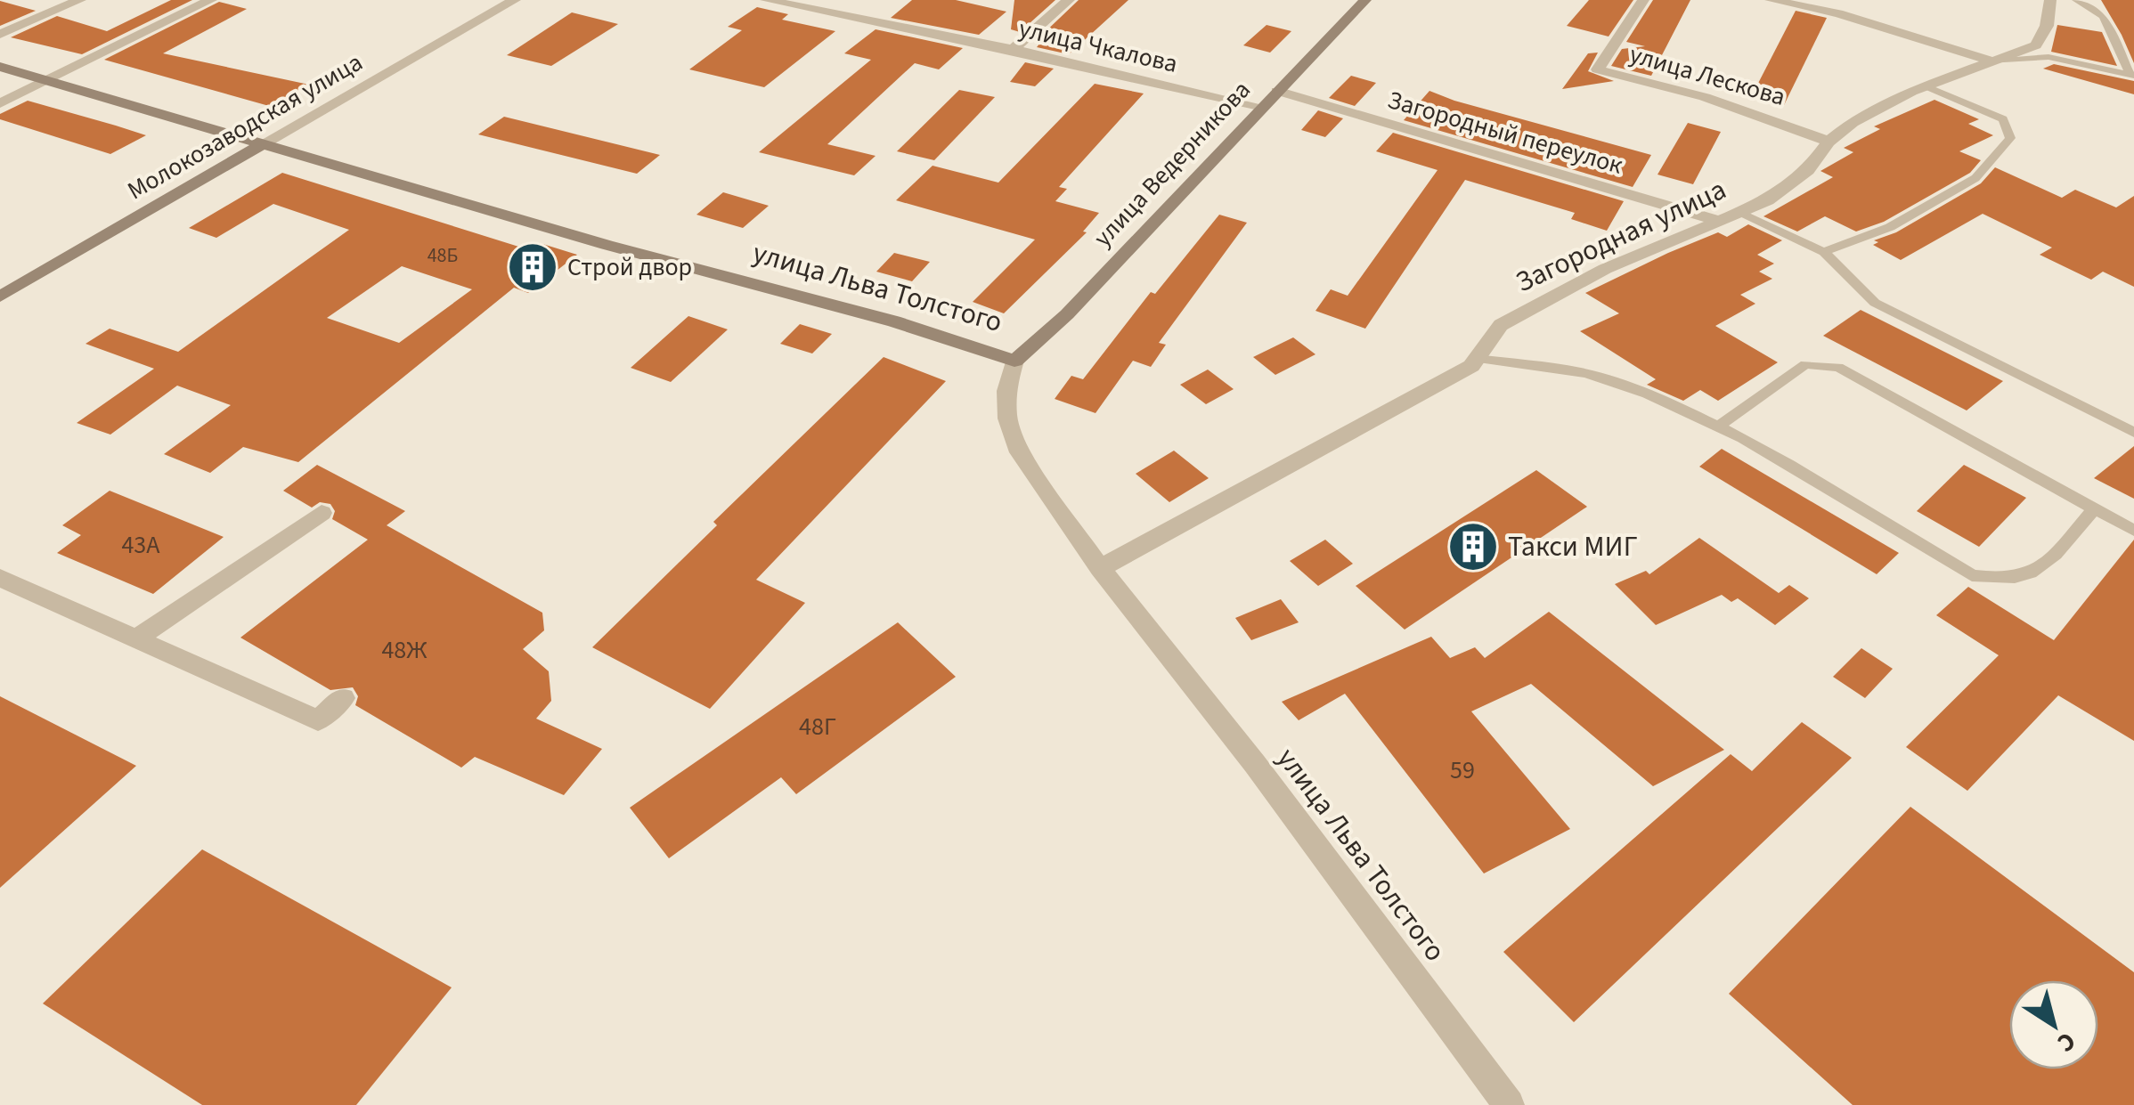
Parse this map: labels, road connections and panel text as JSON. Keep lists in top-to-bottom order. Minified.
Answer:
{"streets":{"street":["улица Чкалова","улица Лескова","Молокозаводская улица","Загородный переулок","улица Ведерникова","Загородная улица","улица Льва Толстого"]},"crossings":[["улица Чкалова","улица Ведерникова"],["улица Лескова","Загородная улица"],["Молокозаводская улица","улица Льва Толстого"],["Загородный переулок","улица Ведерникова"],["Загородный переулок","Загородная улица"],["улица Ведерникова","улица Льва Толстого"],["Загородная улица","улица Льва Толстого"]],"places":{"building":["Строй двор","Такси МИГ"]},"house_numbers":["48Б","43А","48Ж","48Г","59"],"north":"bottom right"}
